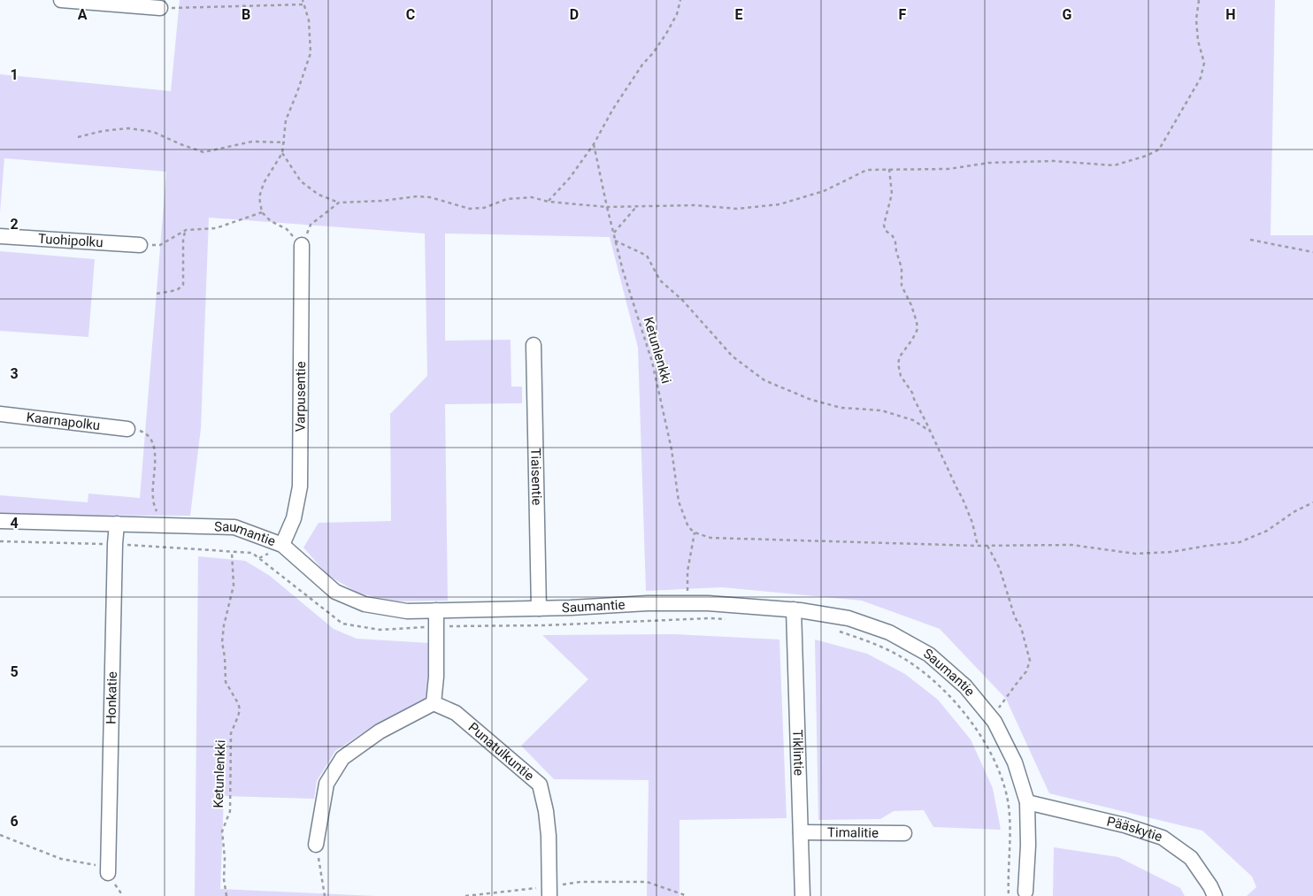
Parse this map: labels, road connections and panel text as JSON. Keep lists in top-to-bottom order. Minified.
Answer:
{"streets":{"street":["Tuohipolku","Varpusentie","Kaarnapolku","Tiaisentie","Saumantie","Honkatie","Punatulkuntie","Tiklintie","Pääskytie","Timalitie"],"path":["Ketunlenkki"]},"crossings":[["Varpusentie","Saumantie"],["Tiaisentie","Saumantie"],["Saumantie","Honkatie"],["Saumantie","Tiklintie"],["Saumantie","Pääskytie"],["Tiklintie","Timalitie"]],"grid":{"columns":["A","B","C","D","E","F","G","H"],"rows":["1","2","3","4","5","6"]}}
